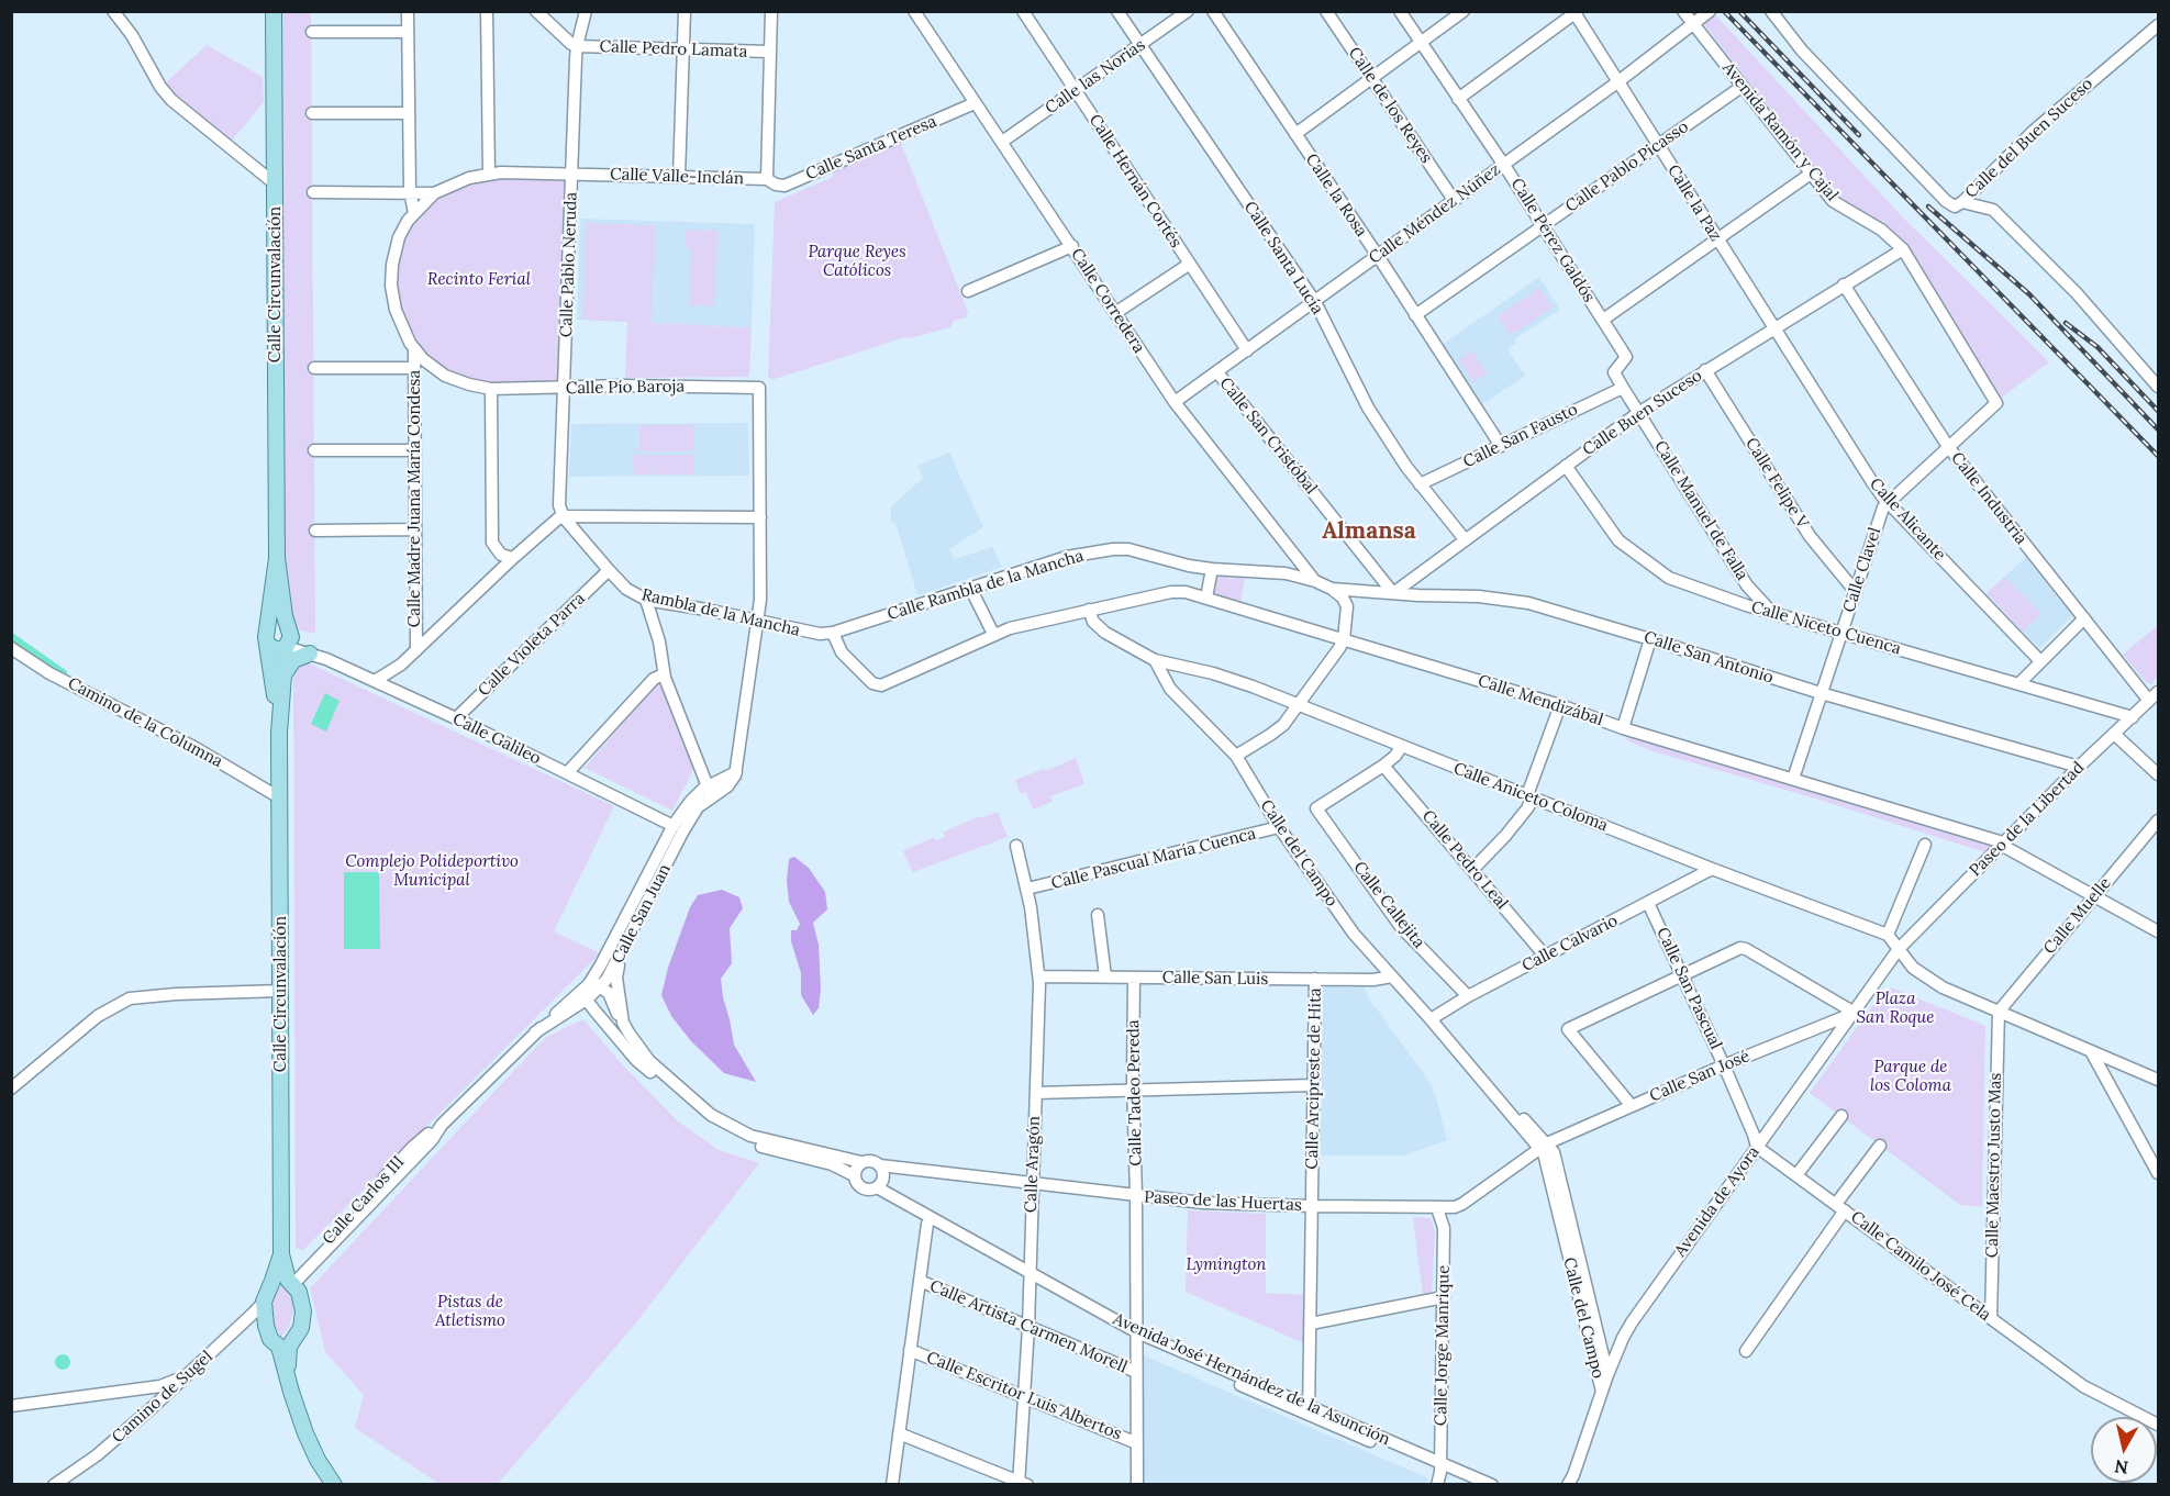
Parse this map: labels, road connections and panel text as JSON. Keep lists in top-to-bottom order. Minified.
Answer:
{"streets":{"main road":["Calle Circunvalación"],"street":["Calle Pedro Lamata","Calle las Norias","Calle de los Reyes","Avenida Ramón y Cajal","Calle del Buen Suceso","Calle Santa Teresa","Calle Pablo Picasso","Calle Valle-Inclán","Calle Hernán Cortés","Calle la Rosa","Calle la Paz","Calle Méndez Núñez","Calle Pérez Galdós","Calle Santa Lucía","Calle Pablo Neruda","Calle Corredera","Calle Pío Baroja","Calle Buen Suceso","Calle San Cristóbal","Calle San Fausto","Calle Felipe V","Calle Madre Juana María Condesa","Calle Industria","Calle Manuel de Falla","Calle Alicante","Calle Clavel","Calle Rambla de la Mancha","Rambla de la Mancha","Calle Niceto Cuenca","Calle Violeta Parra","Calle San Antonio","Calle Mendizábal","Camino de la Columna","Calle Galileo","Calle Aniceto Coloma","Paseo de la Libertad","Calle del Campo","Calle Pascual María Cuenca","Calle Pedro Leal","Calle Callejita","Calle San Juan","Calle Muelle","Calle Calvario","Calle San Luis","Calle San Pascual","Calle San José","Calle Arcipreste de Hita","Calle Tadeo Pereda","Calle Aragón","Calle Maestro Justo Mas","Calle Carlos III","Paseo de las Huertas","Avenida de Ayora","Calle Camilo José Cela","Calle Artista Carmen Morell","Calle Jorge Manrique","Avenida José Hernández de la Asunción","Calle Escritor Luis Albertos","Camino de Sugel"]},"crossings":[["Calle Pedro Lamata","Calle Pablo Neruda"],["Calle las Norias","Calle Hernán Cortés"],["Calle las Norias","Calle Santa Lucía"],["Calle las Norias","Calle Corredera"],["Calle de los Reyes","Calle Méndez Núñez"],["Avenida Ramón y Cajal","Calle Pablo Picasso"],["Avenida Ramón y Cajal","Calle Méndez Núñez"],["Avenida Ramón y Cajal","Calle Buen Suceso"],["Avenida Ramón y Cajal","Calle Clavel"],["Calle Santa Teresa","Calle Valle-Inclán"],["Calle Santa Teresa","Calle Corredera"],["Calle Pablo Picasso","Calle la Rosa"],["Calle Pablo Picasso","Calle la Paz"],["Calle Pablo Picasso","Calle Pérez Galdós"],["Calle Valle-Inclán","Calle Pablo Neruda"],["Calle Valle-Inclán","Calle Pío Baroja"],["Calle Valle-Inclán","Calle Madre Juana María Condesa"],["Calle Hernán Cortés","Calle Méndez Núñez"],["Calle la Rosa","Calle Méndez Núñez"],["Calle la Rosa","Calle San Fausto"],["Calle la Paz","Calle Méndez Núñez"],["Calle la Paz","Calle Buen Suceso"],["Calle la Paz","Calle Alicante"],["Calle Méndez Núñez","Calle Pérez Galdós"],["Calle Méndez Núñez","Calle Santa Lucía"],["Calle Méndez Núñez","Calle Corredera"],["Calle Méndez Núñez","Calle San Cristóbal"],["Calle Pérez Galdós","Calle Manuel de Falla"],["Calle Santa Lucía","Calle Buen Suceso"],["Calle Santa Lucía","Calle San Fausto"],["Calle Pablo Neruda","Calle Pío Baroja"],["Calle Pablo Neruda","Calle Madre Juana María Condesa"],["Calle Pablo Neruda","Rambla de la Mancha"],["Calle Circunvalación","Camino de la Columna"],["Calle Circunvalación","Calle Galileo"],["Calle Circunvalación","Calle Carlos III"],["Calle Corredera","Calle Rambla de la Mancha"],["Calle Pío Baroja","Calle Madre Juana María Condesa"],["Calle Buen Suceso","Calle San Cristóbal"],["Calle Buen Suceso","Calle Felipe V"],["Calle Buen Suceso","Calle Industria"],["Calle Buen Suceso","Calle Manuel de Falla"],["Calle Buen Suceso","Calle Alicante"],["Calle Buen Suceso","Calle Niceto Cuenca"],["Calle Buen Suceso","Calle San Antonio"],["Calle San Cristóbal","Calle San Antonio"],["Calle San Fausto","Calle Manuel de Falla"],["Calle Felipe V","Calle Clavel"],["Calle Industria","Calle Clavel"],["Calle Industria","Paseo de la Libertad"],["Calle Manuel de Falla","Calle Niceto Cuenca"],["Calle Alicante","Calle Clavel"],["Calle Clavel","Calle Niceto Cuenca"],["Calle Clavel","Calle San Antonio"],["Calle Clavel","Calle Mendizábal"],["Calle Rambla de la Mancha","Rambla de la Mancha"],["Calle Rambla de la Mancha","Calle San Antonio"],["Calle Rambla de la Mancha","Calle Mendizábal"],["Rambla de la Mancha","Calle Violeta Parra"],["Rambla de la Mancha","Calle Mendizábal"],["Calle Niceto Cuenca","Paseo de la Libertad"],["Calle Violeta Parra","Calle Galileo"],["Calle San Antonio","Paseo de la Libertad"],["Calle Mendizábal","Calle Aniceto Coloma"],["Calle Mendizábal","Paseo de la Libertad"],["Calle Mendizábal","Calle Muelle"],["Calle Galileo","Calle San Juan"],["Calle Aniceto Coloma","Paseo de la Libertad"],["Calle Aniceto Coloma","Calle del Campo"],["Calle Aniceto Coloma","Calle Muelle"],["Calle Aniceto Coloma","Calle Calvario"],["Calle Aniceto Coloma","Calle Maestro Justo Mas"],["Calle Aniceto Coloma","Avenida de Ayora"],["Paseo de la Libertad","Avenida de Ayora"],["Calle del Campo","Calle Pascual María Cuenca"],["Calle del Campo","Calle Calvario"],["Calle del Campo","Calle San Luis"],["Calle del Campo","Calle San José"],["Calle del Campo","Paseo de las Huertas"],["Calle del Campo","Avenida de Ayora"],["Calle Pascual María Cuenca","Calle Aragón"],["Calle Pedro Leal","Calle Callejita"],["Calle Pedro Leal","Calle Calvario"],["Calle Callejita","Calle Calvario"],["Calle San Juan","Calle Carlos III"],["Calle Muelle","Calle Maestro Justo Mas"],["Calle Calvario","Calle San Pascual"],["Calle San Luis","Calle Arcipreste de Hita"],["Calle San Luis","Calle Tadeo Pereda"],["Calle San Luis","Calle Aragón"],["Calle San Pascual","Calle San José"],["Calle San Pascual","Avenida de Ayora"],["Calle San Pascual","Calle Camilo José Cela"],["Calle San José","Paseo de las Huertas"],["Calle San José","Avenida de Ayora"],["Calle Arcipreste de Hita","Paseo de las Huertas"],["Calle Arcipreste de Hita","Avenida José Hernández de la Asunción"],["Calle Tadeo Pereda","Paseo de las Huertas"],["Calle Tadeo Pereda","Calle Artista Carmen Morell"],["Calle Tadeo Pereda","Avenida José Hernández de la Asunción"],["Calle Tadeo Pereda","Calle Escritor Luis Albertos"],["Calle Aragón","Paseo de las Huertas"],["Calle Aragón","Calle Artista Carmen Morell"],["Calle Aragón","Avenida José Hernández de la Asunción"],["Calle Aragón","Calle Escritor Luis Albertos"],["Calle Maestro Justo Mas","Calle Camilo José Cela"],["Paseo de las Huertas","Calle Jorge Manrique"],["Paseo de las Huertas","Avenida José Hernández de la Asunción"],["Avenida de Ayora","Calle Camilo José Cela"],["Calle Jorge Manrique","Avenida José Hernández de la Asunción"]],"districts":["Almansa"],"parks":["Parque Reyes Católicos","Recinto Ferial","Complejo Polideportivo Municipal","Plaza San Roque","Parque de los Coloma","Lymington","Pistas de Atletismo"],"north":"bottom"}
